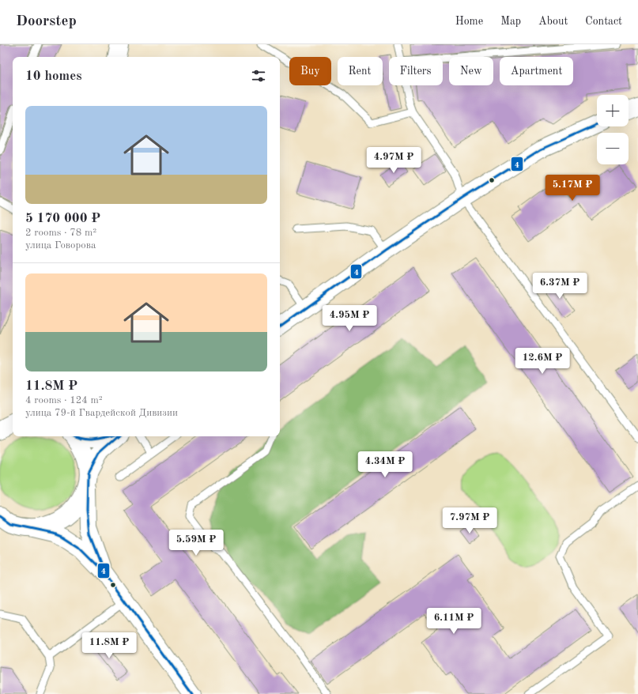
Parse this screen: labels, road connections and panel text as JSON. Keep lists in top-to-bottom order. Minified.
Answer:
{"lines":["transit line 4"],"page":{"header":"Doorstep","nav":["Home","Map","About","Contact"],"chip":["Buy","Rent","Filters","New","Apartment"],"heading":"10 homes","map_buttons":["+","−"],"list":[{"name":"5 170 000 ₽","note":"2 rooms · 78 m² · улица Говорова"},{"name":"11.8M ₽","note":"4 rooms · 124 m² · улица 79-й Гвардейской Дивизии"}],"price":["4.97M ₽","5.17M ₽","6.37M ₽","4.95M ₽","12.6M ₽","4.34M ₽","7.97M ₽","5.59M ₽","6.11M ₽","11.8M ₽"]}}
